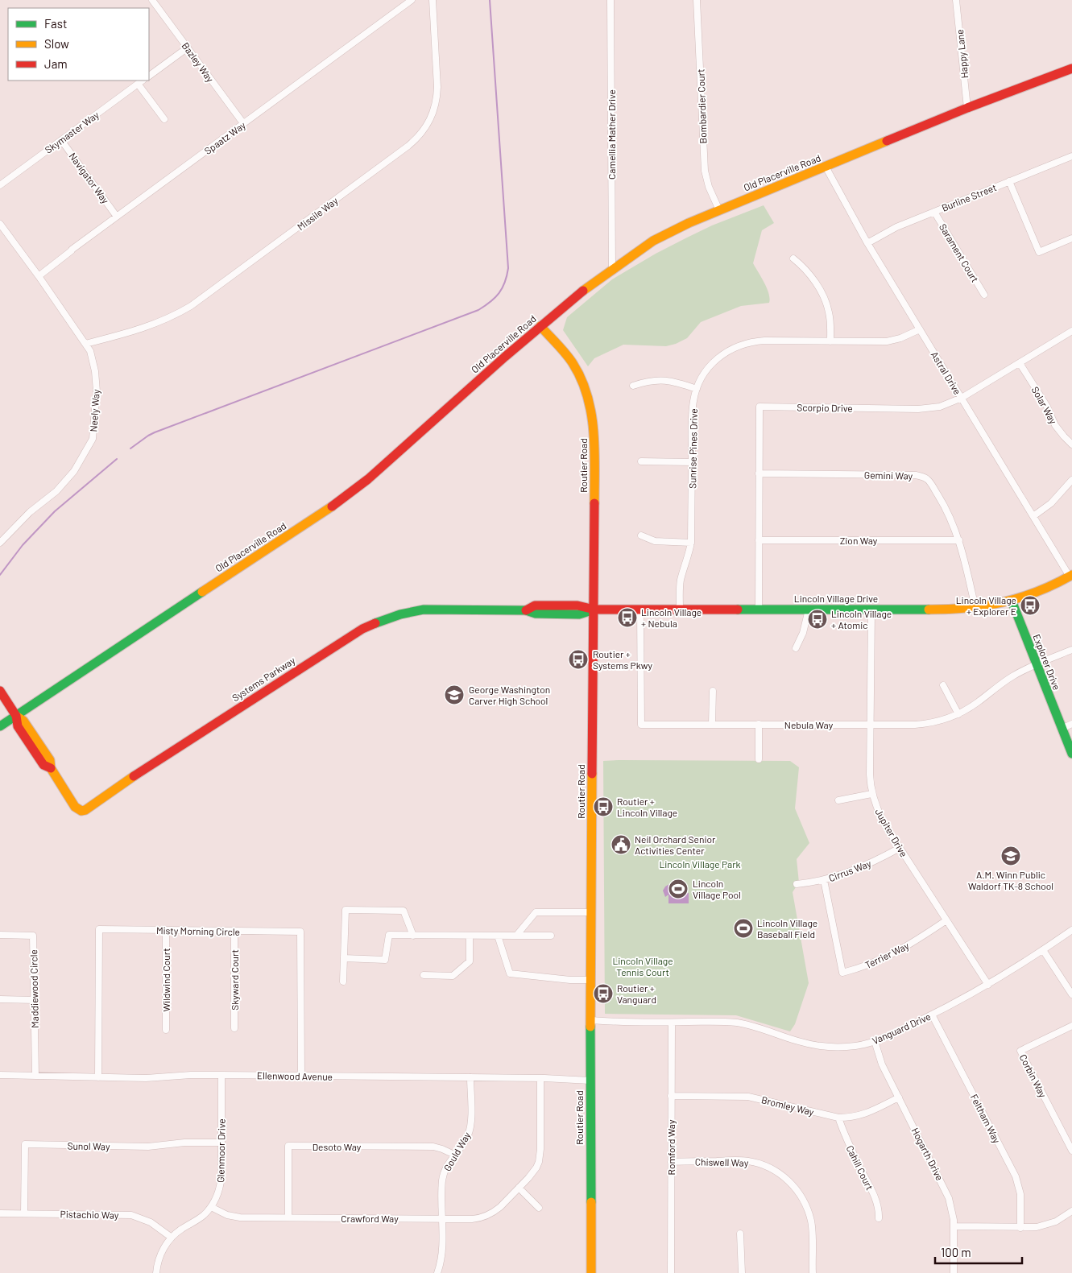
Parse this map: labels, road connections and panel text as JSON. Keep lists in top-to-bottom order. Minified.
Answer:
{"streets":{"street":["Happy Lane","Bazley Way","Bombardier Court","Skymaster Way","Camellia Mather Drive","Spaatz Way","Old Placerville Road","Navigator Way","Burline Street","Missile Way","Sarament Court","Astral Drive","Solar Way","Scorpio Drive","Neely Way","Sunrise Pines Drive","Routier Road","Gemini Way","Zion Way","Lincoln Village Drive","Explorer Drive","Systems Parkway","Nebula Way","Jupiter Drive","Cirrus Way","Misty Morning Circle","Terrier Way","Wildwind Court","Skyward Court","Maddiewood Circle","Vanguard Drive","Ellenwood Avenue","Corbin Way","Bromley Way","Feltham Way","Sunol Way","Desoto Way","Romford Way","Glenmoor Drive","Gould Way","Hogarth Drive","Chiswell Way","Cahill Court","Pistachio Way","Crawford Way"]},"crossings":[["Happy Lane","Old Placerville Road"],["Bazley Way","Spaatz Way"],["Bombardier Court","Old Placerville Road"],["Skymaster Way","Navigator Way"],["Camellia Mather Drive","Old Placerville Road"],["Spaatz Way","Navigator Way"],["Spaatz Way","Neely Way"],["Old Placerville Road","Astral Drive"],["Old Placerville Road","Routier Road"],["Old Placerville Road","Systems Parkway"],["Burline Street","Sarament Court"],["Burline Street","Astral Drive"],["Missile Way","Neely Way"],["Astral Drive","Scorpio Drive"],["Astral Drive","Sunrise Pines Drive"],["Astral Drive","Lincoln Village Drive"],["Solar Way","Scorpio Drive"],["Scorpio Drive","Gemini Way"],["Scorpio Drive","Zion Way"],["Scorpio Drive","Lincoln Village Drive"],["Sunrise Pines Drive","Lincoln Village Drive"],["Routier Road","Lincoln Village Drive"],["Routier Road","Systems Parkway"],["Routier Road","Vanguard Drive"],["Routier Road","Ellenwood Avenue"],["Gemini Way","Zion Way"],["Gemini Way","Lincoln Village Drive"],["Lincoln Village Drive","Explorer Drive"],["Lincoln Village Drive","Systems Parkway"],["Lincoln Village Drive","Nebula Way"],["Lincoln Village Drive","Jupiter Drive"],["Explorer Drive","Nebula Way"],["Nebula Way","Jupiter Drive"],["Jupiter Drive","Cirrus Way"],["Jupiter Drive","Terrier Way"],["Jupiter Drive","Vanguard Drive"],["Cirrus Way","Terrier Way"],["Misty Morning Circle","Wildwind Court"],["Misty Morning Circle","Skyward Court"],["Misty Morning Circle","Ellenwood Avenue"],["Maddiewood Circle","Ellenwood Avenue"],["Vanguard Drive","Feltham Way"],["Vanguard Drive","Romford Way"],["Vanguard Drive","Hogarth Drive"],["Ellenwood Avenue","Glenmoor Drive"],["Ellenwood Avenue","Gould Way"],["Ellenwood Avenue","Crawford Way"],["Bromley Way","Romford Way"],["Bromley Way","Hogarth Drive"],["Bromley Way","Cahill Court"],["Sunol Way","Glenmoor Drive"],["Sunol Way","Pistachio Way"],["Desoto Way","Gould Way"],["Desoto Way","Crawford Way"],["Romford Way","Chiswell Way"],["Glenmoor Drive","Pistachio Way"],["Glenmoor Drive","Crawford Way"],["Gould Way","Crawford Way"]],"parks":["Lincoln Village Park","Lincoln Village Tennis Court"],"places":{"bus stop":["Lincoln Village + Explorer E","Lincoln Village + Nebula","Lincoln Village + Atomic","Routier + Systems Pkwy","Routier + Lincoln Village","Routier + Vanguard"],"school or university":["George Washington Carver High School","A.M. Winn Public Waldorf TK-8 School"],"public building":["Neil Orchard Senior Activities Center"],"sports":["Lincoln Village Pool","Lincoln Village Baseball Field"]},"legend":["Fast","Slow","Jam"],"scale_bar":"100 m"}
